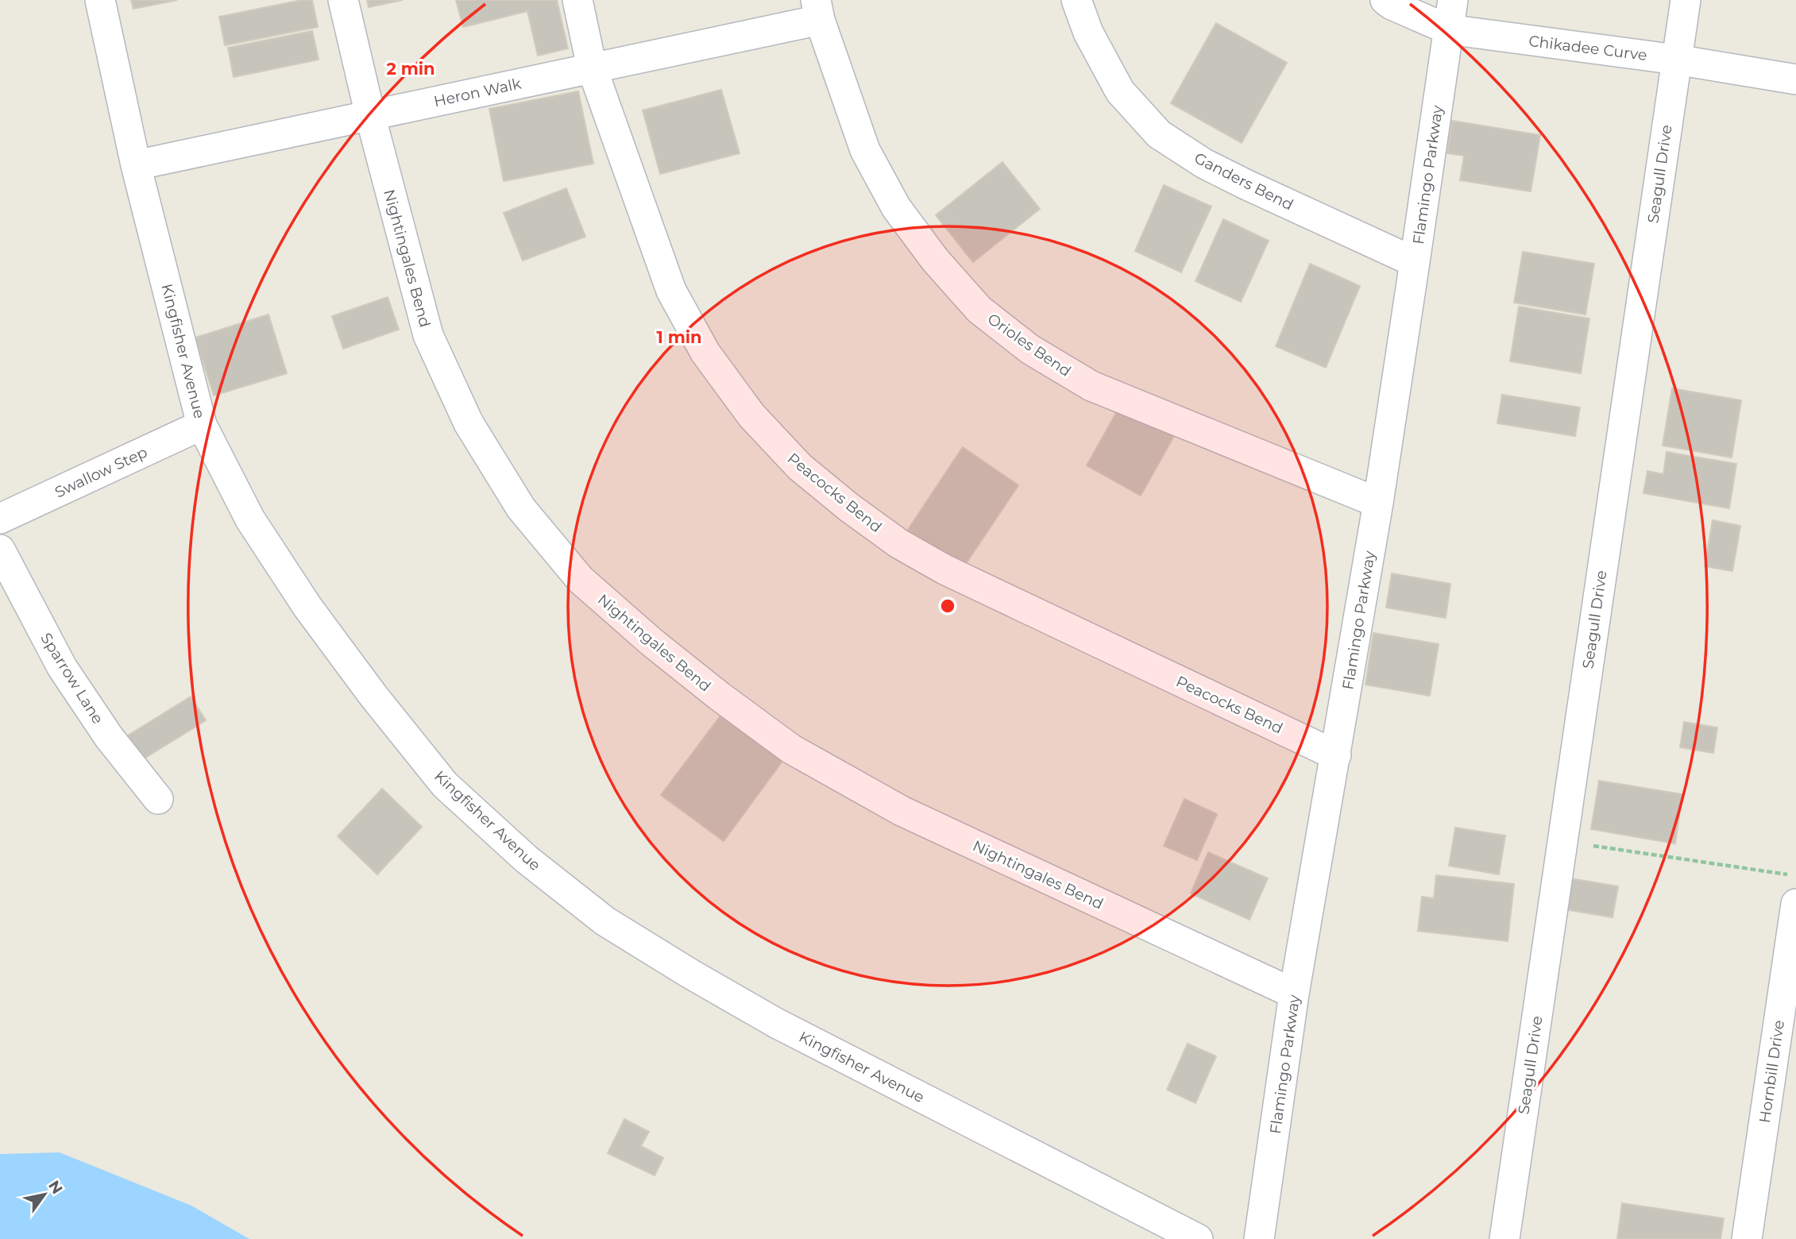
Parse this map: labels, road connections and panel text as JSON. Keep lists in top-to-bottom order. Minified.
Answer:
{"streets":{"street":["Chikadee Curve","Heron Walk","Seagull Drive","Flamingo Parkway","Ganders Bend","Nightingales Bend","Orioles Bend","Kingfisher Avenue","Swallow Step","Peacocks Bend","Sparrow Lane","Hornbill Drive"]},"crossings":[["Chikadee Curve","Seagull Drive"],["Chikadee Curve","Flamingo Parkway"],["Heron Walk","Nightingales Bend"],["Heron Walk","Orioles Bend"],["Heron Walk","Kingfisher Avenue"],["Heron Walk","Peacocks Bend"],["Flamingo Parkway","Ganders Bend"],["Flamingo Parkway","Nightingales Bend"],["Flamingo Parkway","Orioles Bend"],["Flamingo Parkway","Peacocks Bend"],["Kingfisher Avenue","Swallow Step"]],"north":"top right","rings":["2 min","1 min"]}
